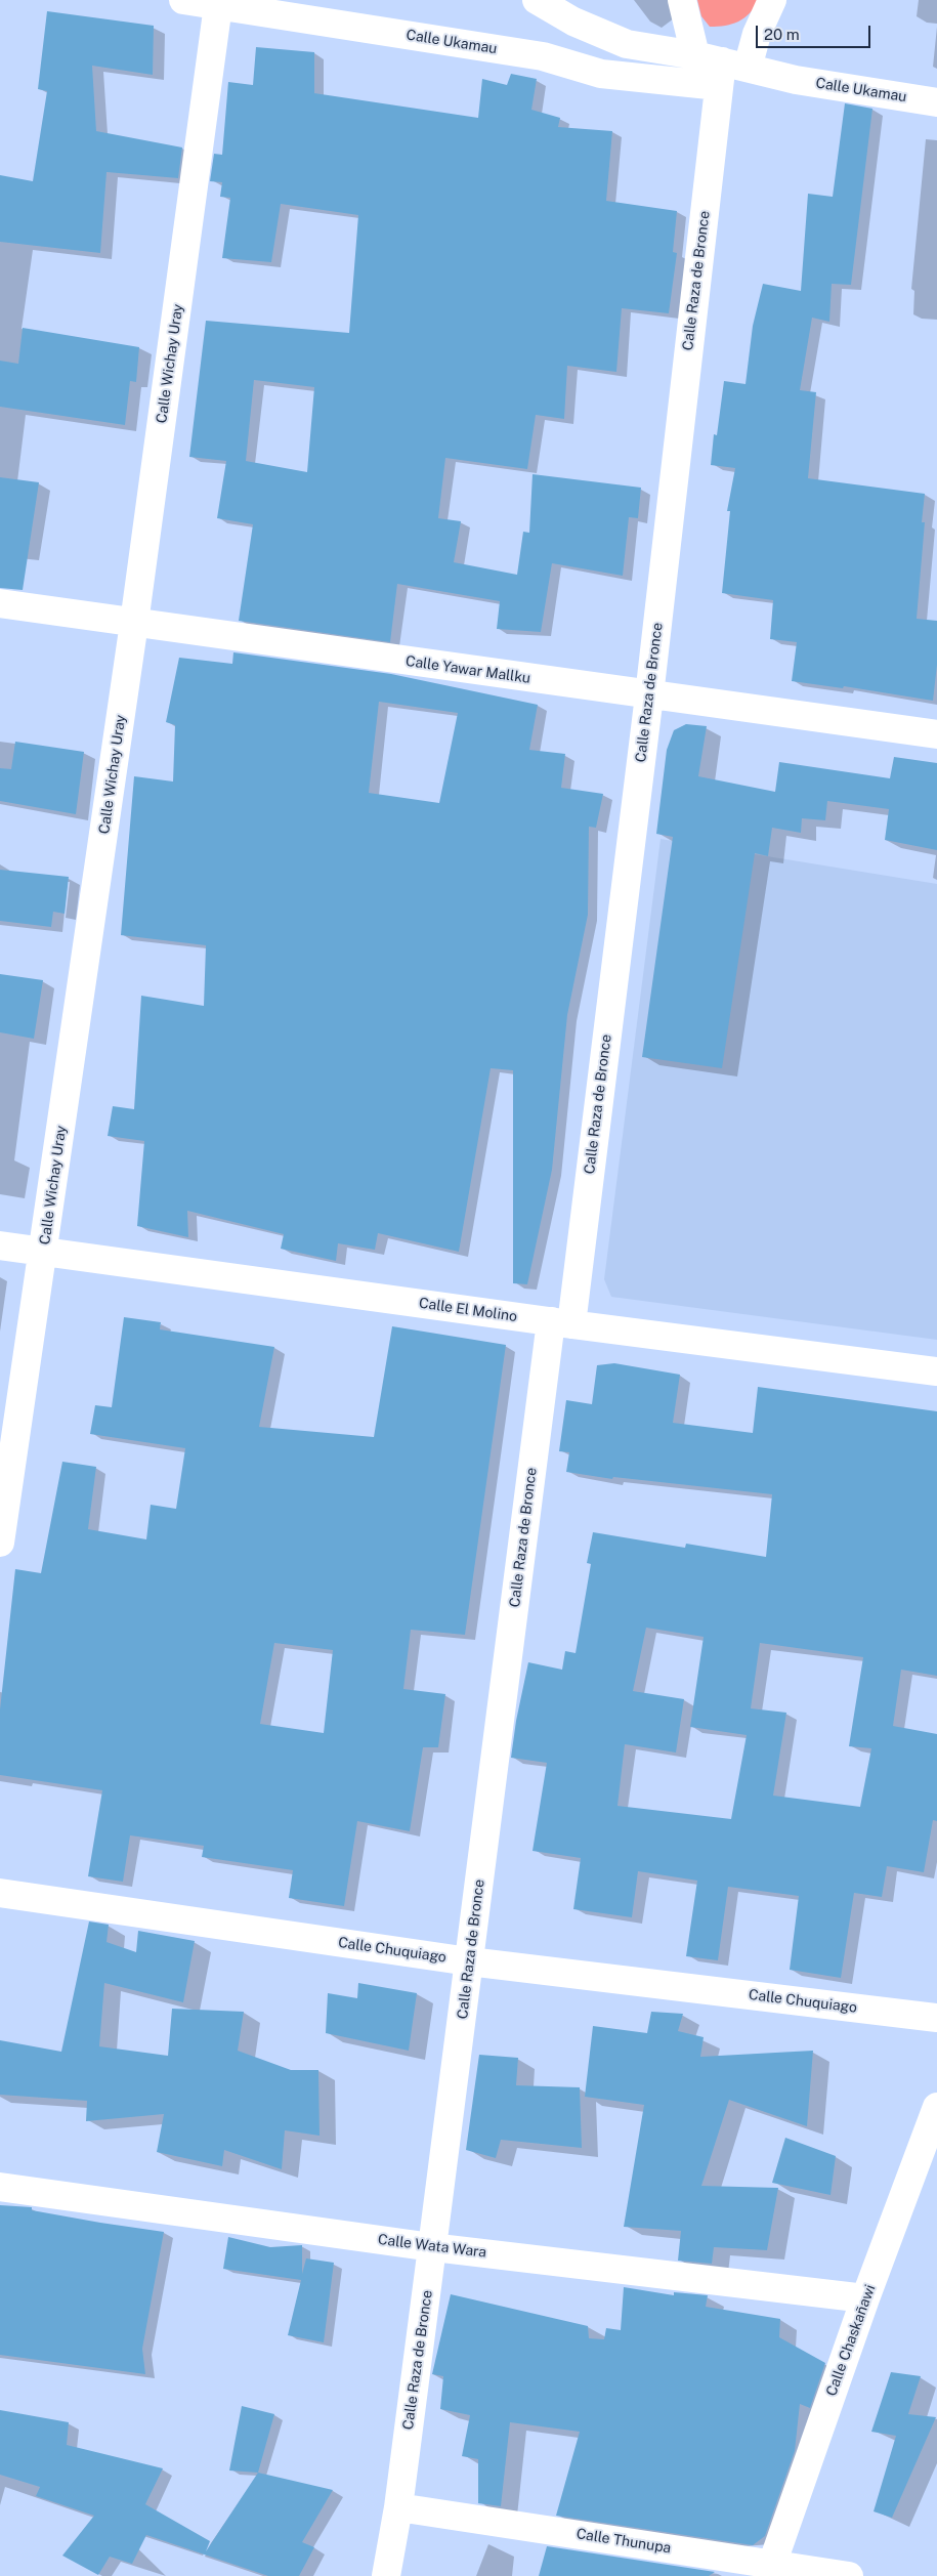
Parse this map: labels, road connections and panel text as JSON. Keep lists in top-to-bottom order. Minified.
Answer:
{"streets":{"street":["Calle Ukamau","Calle Raza de Bronce","Calle Wichay Uray","Calle Yawar Mallku","Calle El Molino","Calle Chuquiago","Calle Wata Wara","Calle Chaskañawi","Calle Thunupa"]},"crossings":[["Calle Ukamau","Calle Raza de Bronce"],["Calle Ukamau","Calle Wichay Uray"],["Calle Raza de Bronce","Calle Yawar Mallku"],["Calle Raza de Bronce","Calle El Molino"],["Calle Raza de Bronce","Calle Chuquiago"],["Calle Raza de Bronce","Calle Wata Wara"],["Calle Raza de Bronce","Calle Thunupa"],["Calle Wichay Uray","Calle Yawar Mallku"],["Calle Wichay Uray","Calle El Molino"],["Calle Wata Wara","Calle Chaskañawi"],["Calle Chaskañawi","Calle Thunupa"]],"scale_bar":"20 m"}
